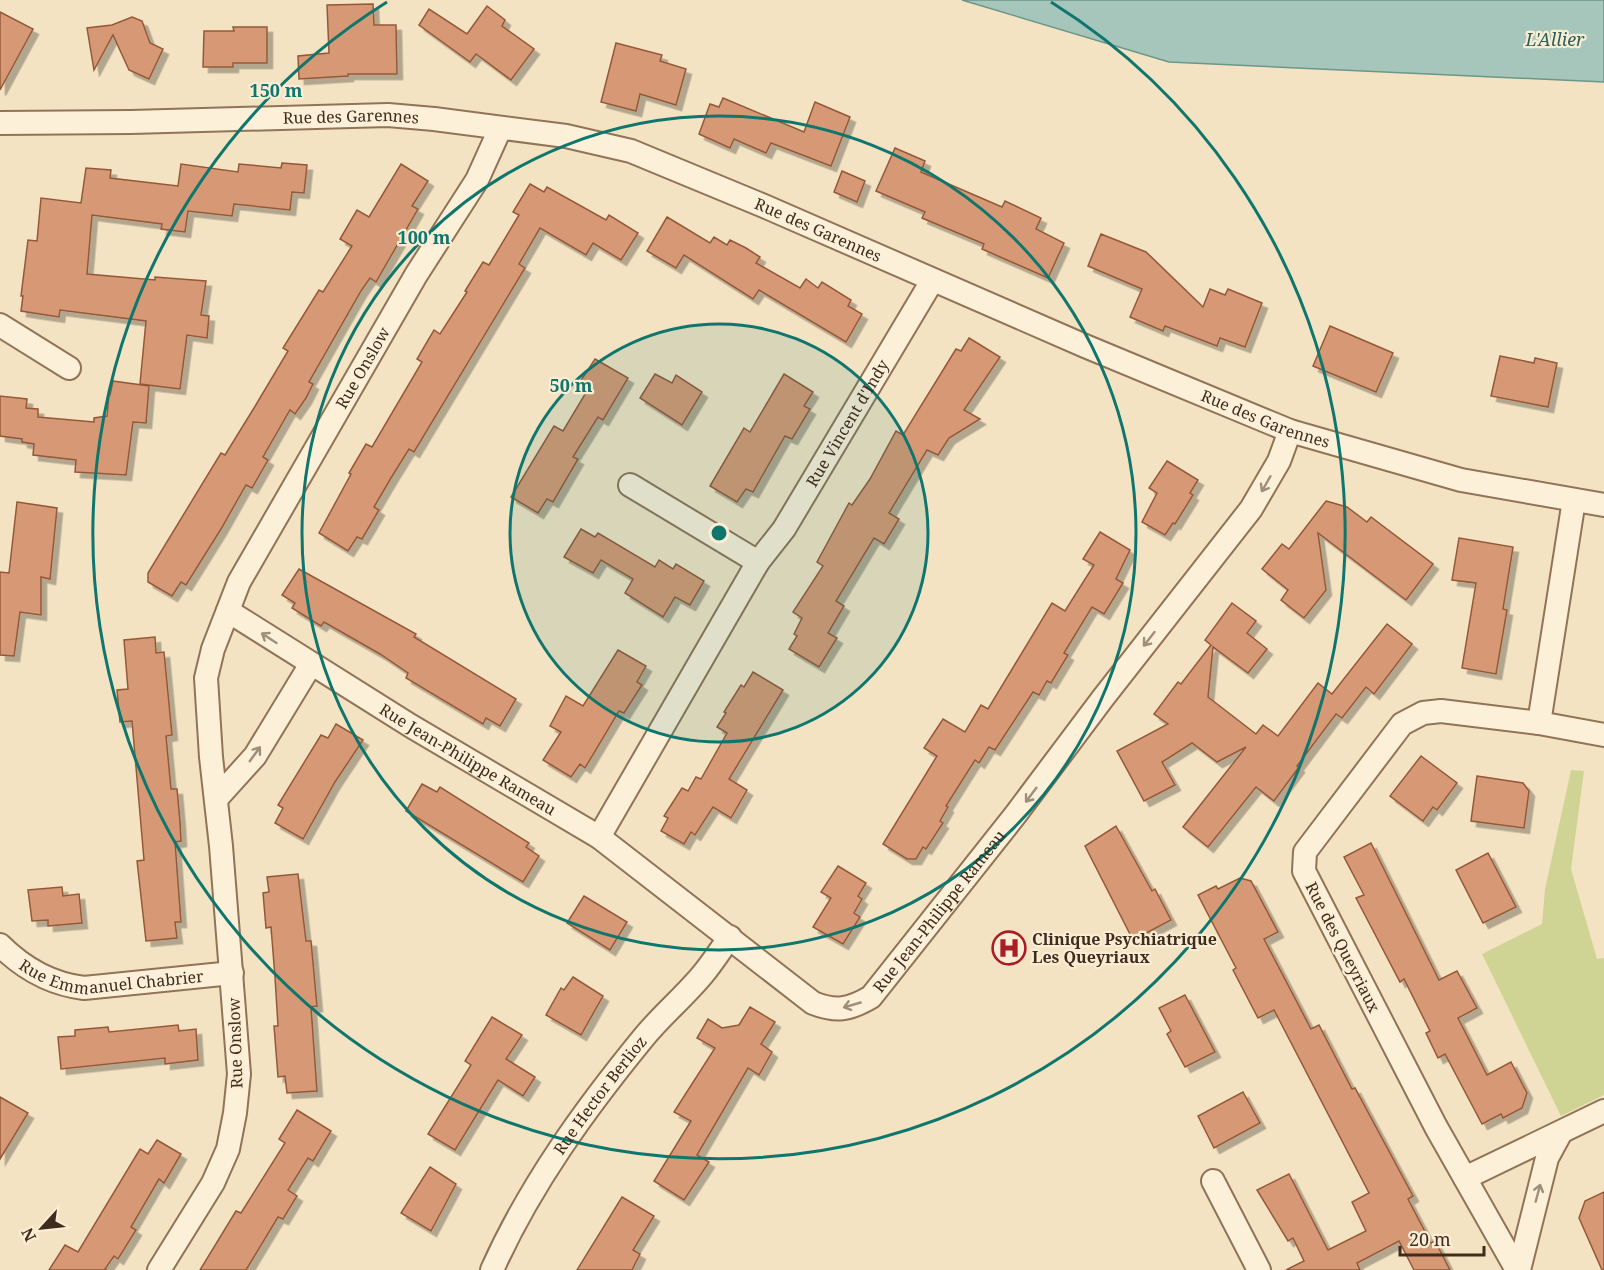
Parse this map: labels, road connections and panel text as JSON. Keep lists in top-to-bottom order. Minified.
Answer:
{"streets":{"street":["Rue des Garennes","Rue Onslow","Rue Vincent d'Indy","Rue Jean-Philippe Rameau","Rue des Queyriaux","Rue Emmanuel Chabrier","Rue Hector Berlioz"]},"crossings":[["Rue des Garennes","Rue Onslow"],["Rue des Garennes","Rue Vincent d'Indy"],["Rue des Garennes","Rue Jean-Philippe Rameau"],["Rue Onslow","Rue Emmanuel Chabrier"],["Rue Vincent d'Indy","Rue Jean-Philippe Rameau"],["Rue Jean-Philippe Rameau","Rue Hector Berlioz"]],"one_way":["Rue Jean-Philippe Rameau"],"water":["L'Allier"],"places":{"hospital":["Clinique Psychiatrique Les Queyriaux"]},"scale_bar":"20 m","north":"bottom left","rings":["150 m","100 m","50 m"]}
